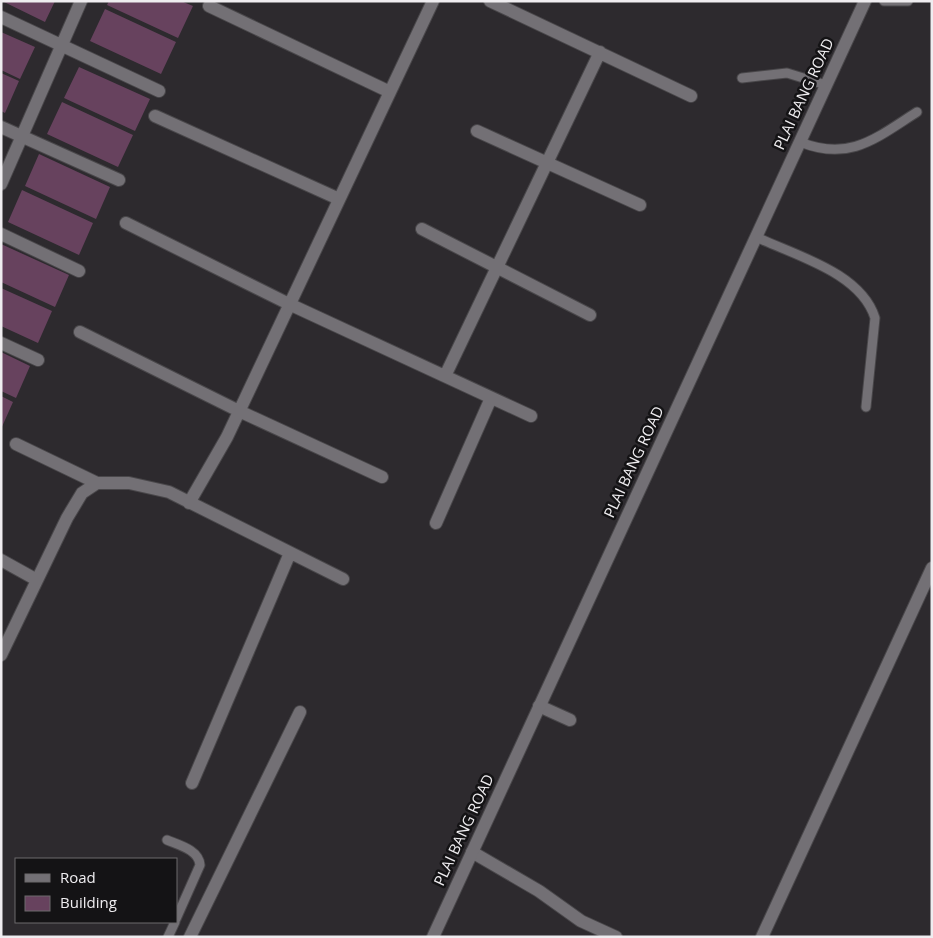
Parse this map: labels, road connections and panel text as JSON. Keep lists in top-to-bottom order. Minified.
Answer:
{"streets":{"street":["PLAI BANG ROAD"]},"legend":["Road","Building"]}
